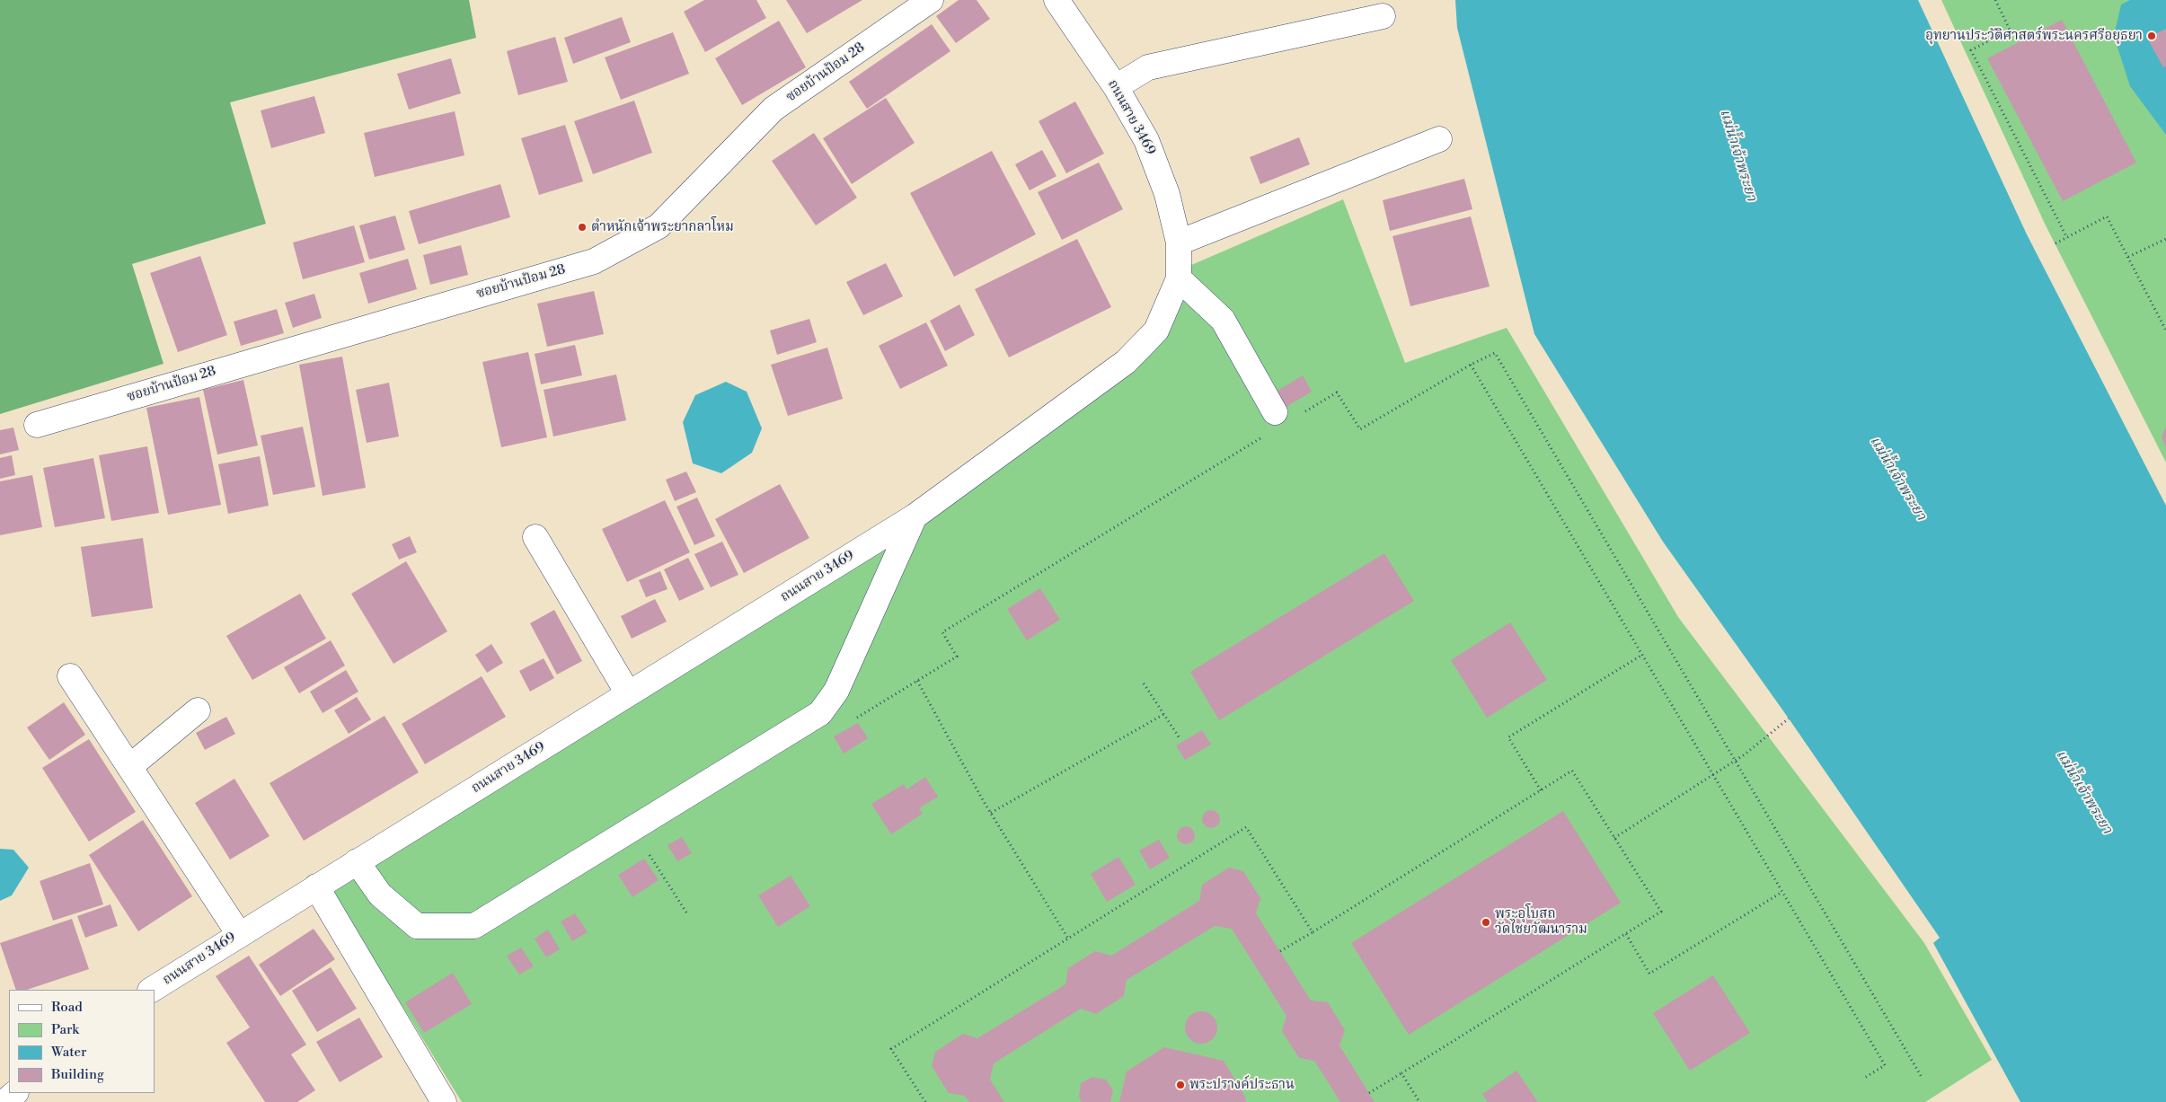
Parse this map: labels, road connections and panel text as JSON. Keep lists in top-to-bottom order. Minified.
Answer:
{"streets":{"street":["ซอยบ้านป้อม 28","ถนนสาย 3469"]},"water":["แม่น้ำเจ้าพระยา"],"places":["อุทยานประวัติศาสตร์พระนครศรีอยุธยา","ตำหนักเจ้าพระยากลาโหม","พระอุโบสถ วัดไชยวัฒนาราม","พระปรางค์ประธาน"],"legend":["Road","Park","Water","Building"]}
